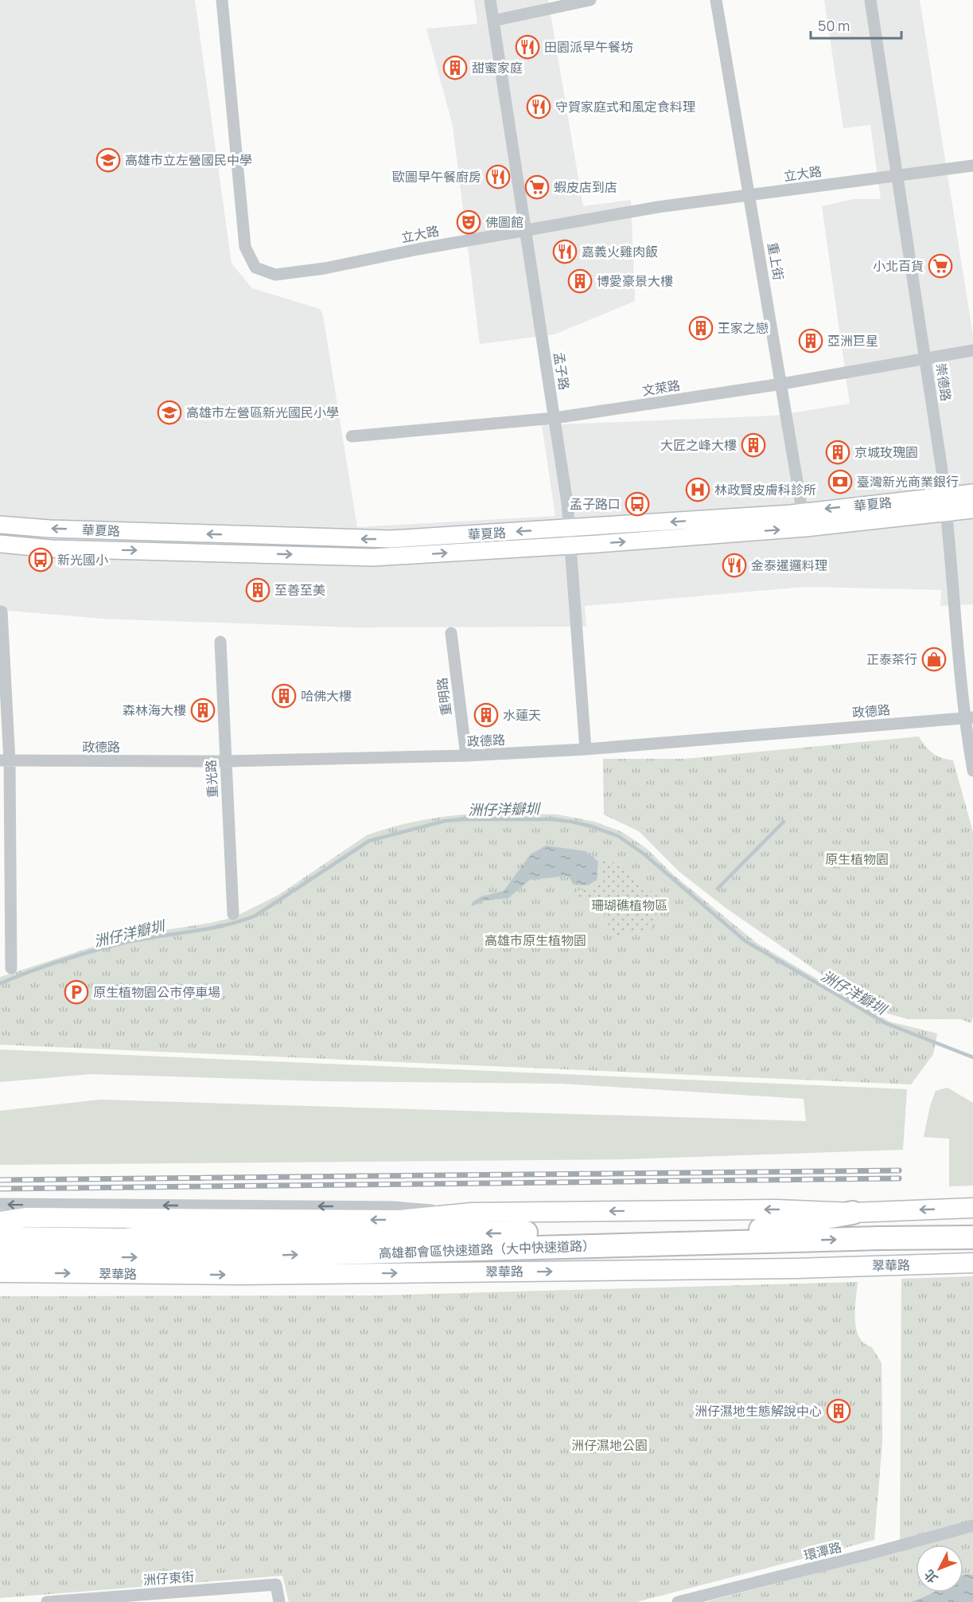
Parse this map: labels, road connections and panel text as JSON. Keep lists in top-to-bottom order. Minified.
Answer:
{"streets":{"highway":["高雄都會區快速道路（大中快速道路）"],"main road":["翠華路"],"street":["立大路","重上街","孟子路","崇德路","文萊路","華夏路","重明路","政德路","重光路","環潭路","洲仔東街"]},"crossings":[["立大路","重上街"],["立大路","孟子路"],["立大路","崇德路"],["重上街","文萊路"],["重上街","華夏路"],["孟子路","文萊路"],["孟子路","華夏路"],["孟子路","政德路"],["崇德路","文萊路"],["崇德路","華夏路"],["崇德路","政德路"],["重明路","政德路"],["政德路","重光路"]],"water":["洲仔洋瓣圳"],"parks":["原生植物園","珊瑚礁植物區","高雄市原生植物園","洲仔濕地公園"],"places":{"restaurant":["田園派早午餐坊","守賀家庭式和風定食料理","歐圖早午餐廚房","嘉義火雞肉飯","金泰暹邏料理"],"building":["甜蜜家庭","博愛豪景大樓","王家之戀","亞洲巨星","大匠之峰大樓","京城玫瑰園","至善至美","哈佛大樓","森林海大樓","水蓮天","洲仔濕地生態解說中心"],"school or university":["高雄市立左營國民中學","高雄市左營區新光國民小學"],"supermarket":["蝦皮店到店","小北百貨"],"theatre":["佛圖館"],"bank":["臺灣新光商業銀行"],"hospital":["林政賢皮膚科診所"],"bus stop":["孟子路口","新光國小"],"shop":["正泰茶行"],"parking":["原生植物園公巿停車場"]},"scale_bar":"50 m","north":"bottom left"}
